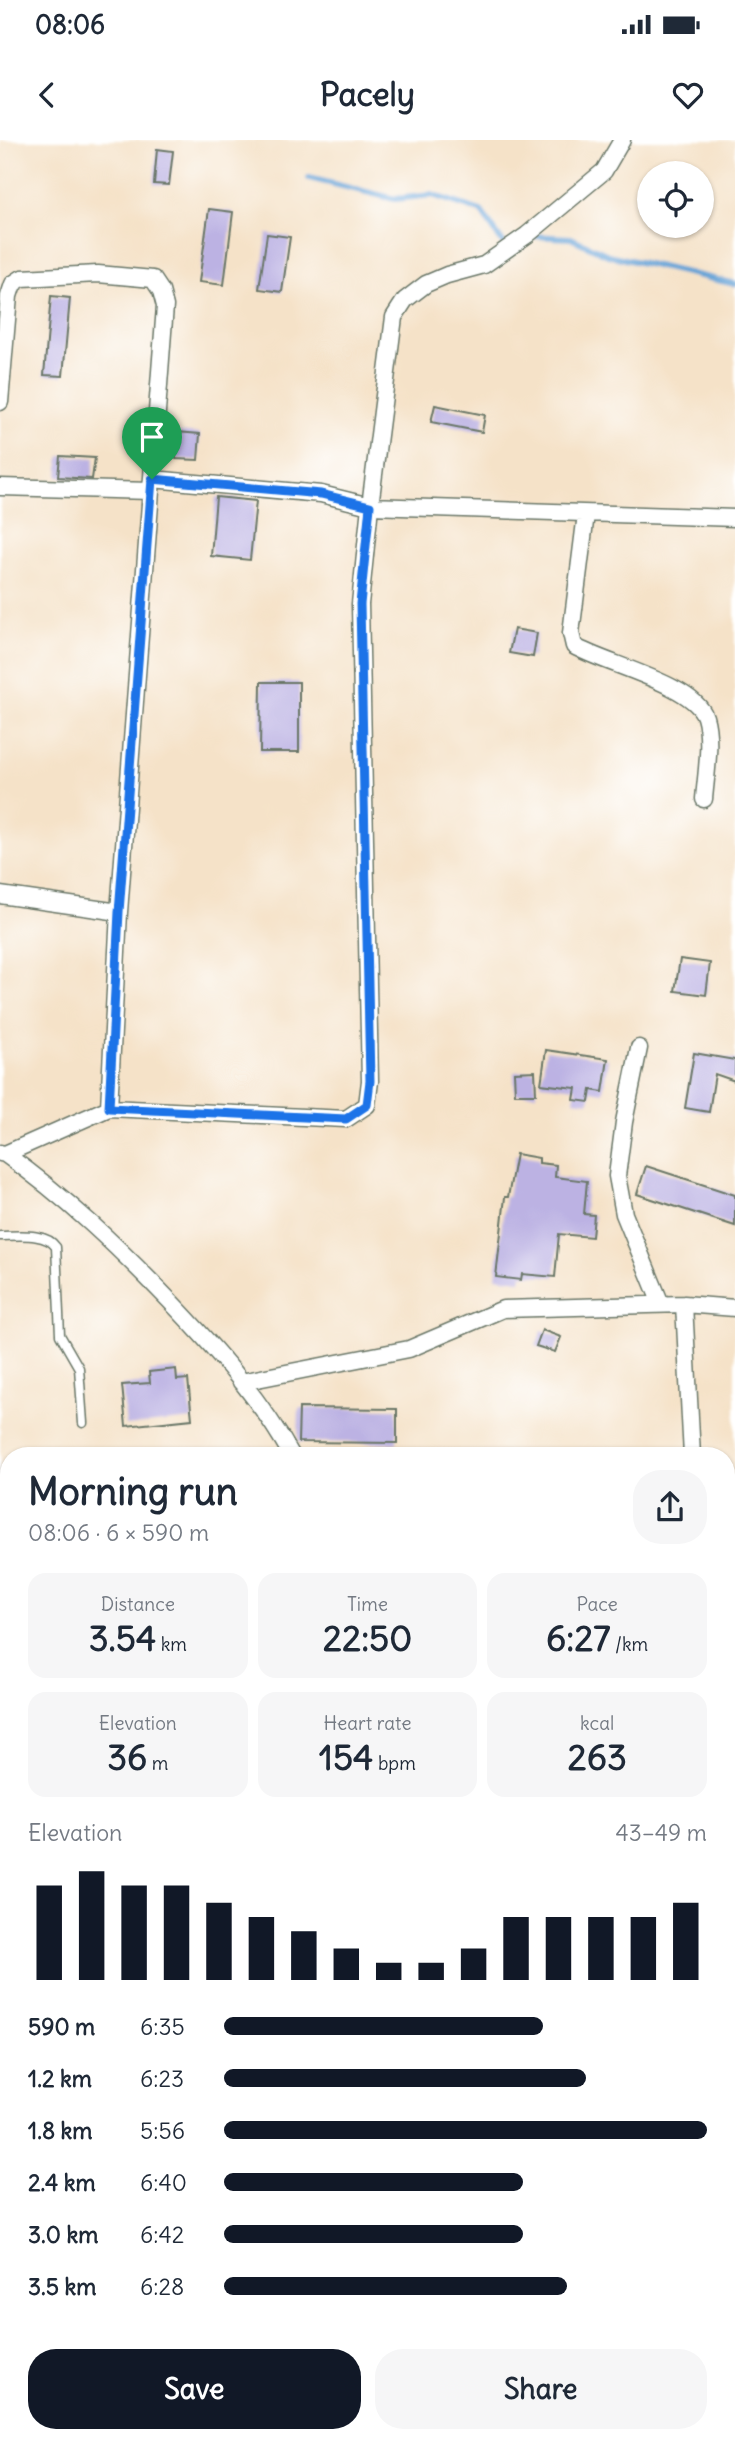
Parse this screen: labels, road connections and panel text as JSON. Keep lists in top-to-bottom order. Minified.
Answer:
{"page":{"status":"08:06","header":"Pacely","heading":["Morning run","08:06 · 6 × 590 m"],"stats":[["Distance","3.54 km"],["Time","22:50"],["Pace","6:27 /km"],["Elevation","36 m"],["Heart rate","154 bpm"],["kcal","263"]],"chart":["Elevation","43–49 m"],"list":[{"name":"590 m","note":"6:35"},{"name":"1.2 km","note":"6:23"},{"name":"1.8 km","note":"5:56"},{"name":"2.4 km","note":"6:40"},{"name":"3.0 km","note":"6:42"},{"name":"3.5 km","note":"6:28"}],"buttons":["Save","Share"]}}
